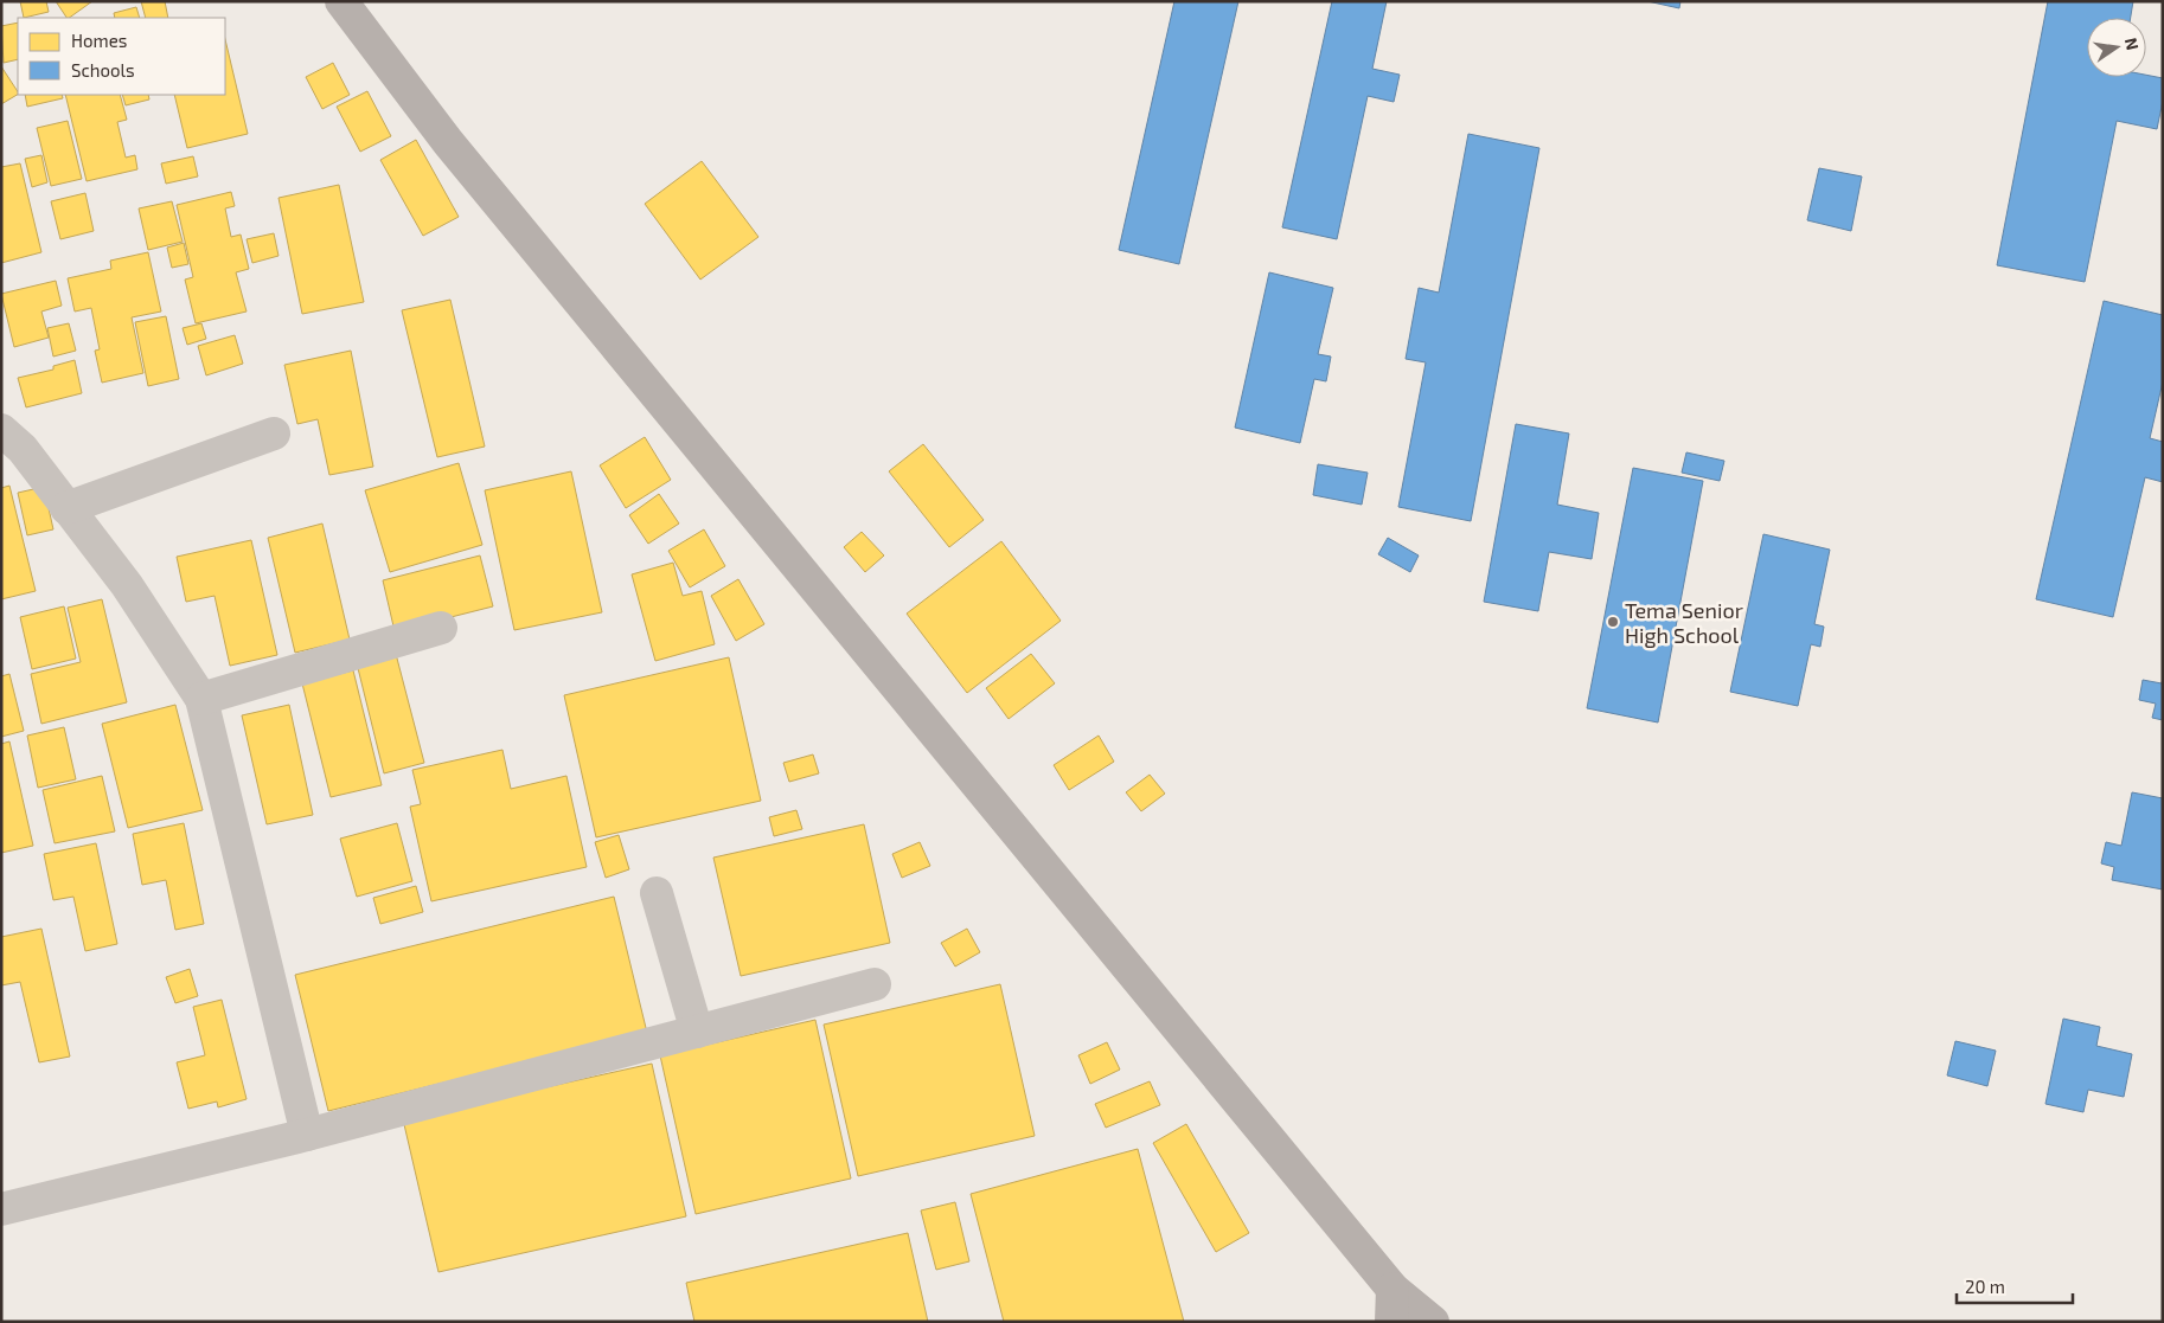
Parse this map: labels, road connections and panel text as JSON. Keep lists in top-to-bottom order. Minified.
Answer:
{"places":["Tema Senior High School"],"legend":["Homes","Schools"],"scale_bar":"20 m","north":"right"}
